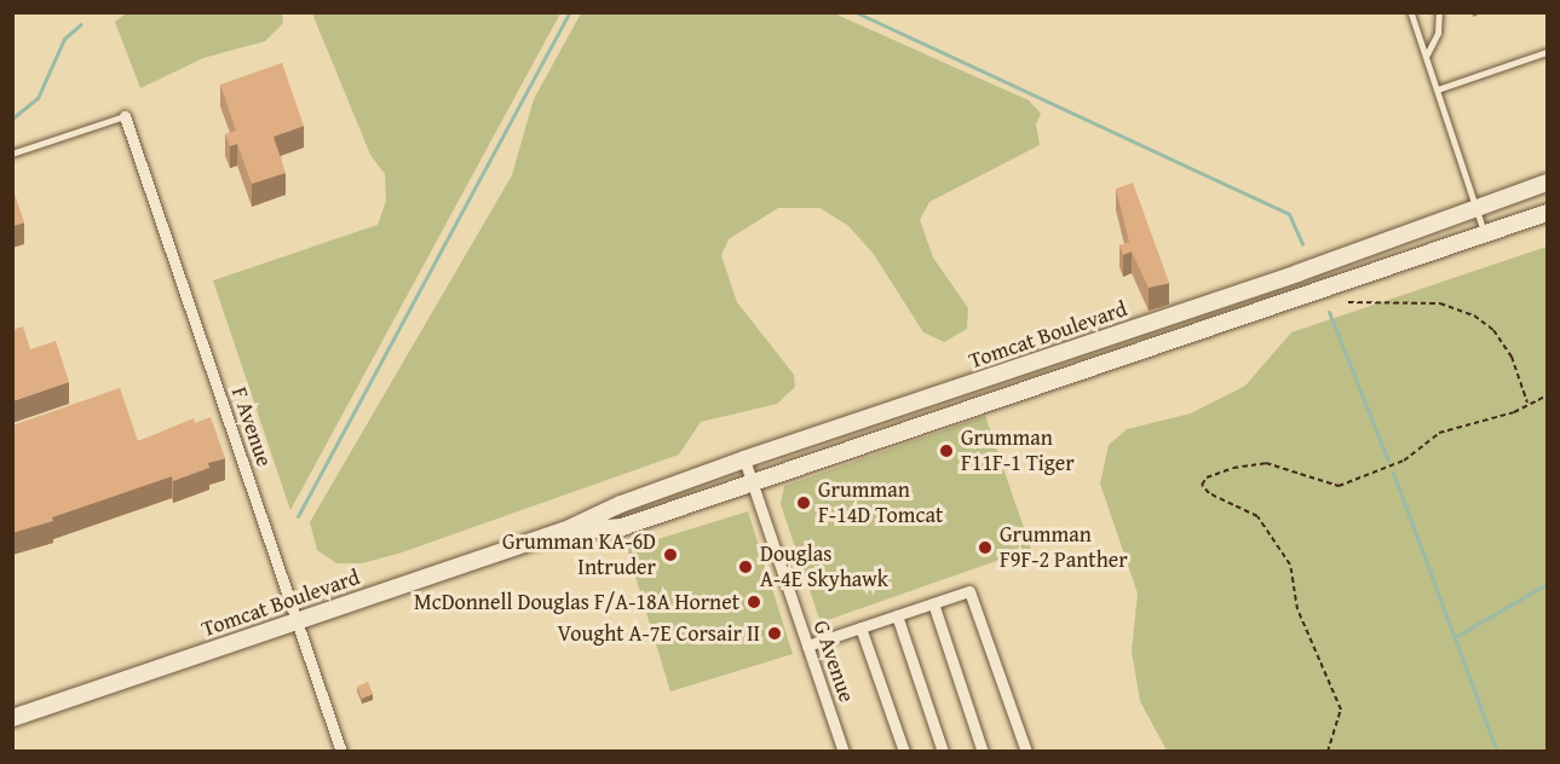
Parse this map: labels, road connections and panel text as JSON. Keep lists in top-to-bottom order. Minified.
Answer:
{"streets":{"main road":["Tomcat Boulevard"],"street":["F Avenue","G Avenue"]},"crossings":[["Tomcat Boulevard","F Avenue"],["Tomcat Boulevard","G Avenue"]],"places":["Grumman F11F-1 Tiger","Grumman F-14D Tomcat","Grumman F9F-2 Panther","Grumman KA-6D Intruder","Douglas A-4E Skyhawk","McDonnell Douglas F/A-18A Hornet","Vought A-7E Corsair II"]}
